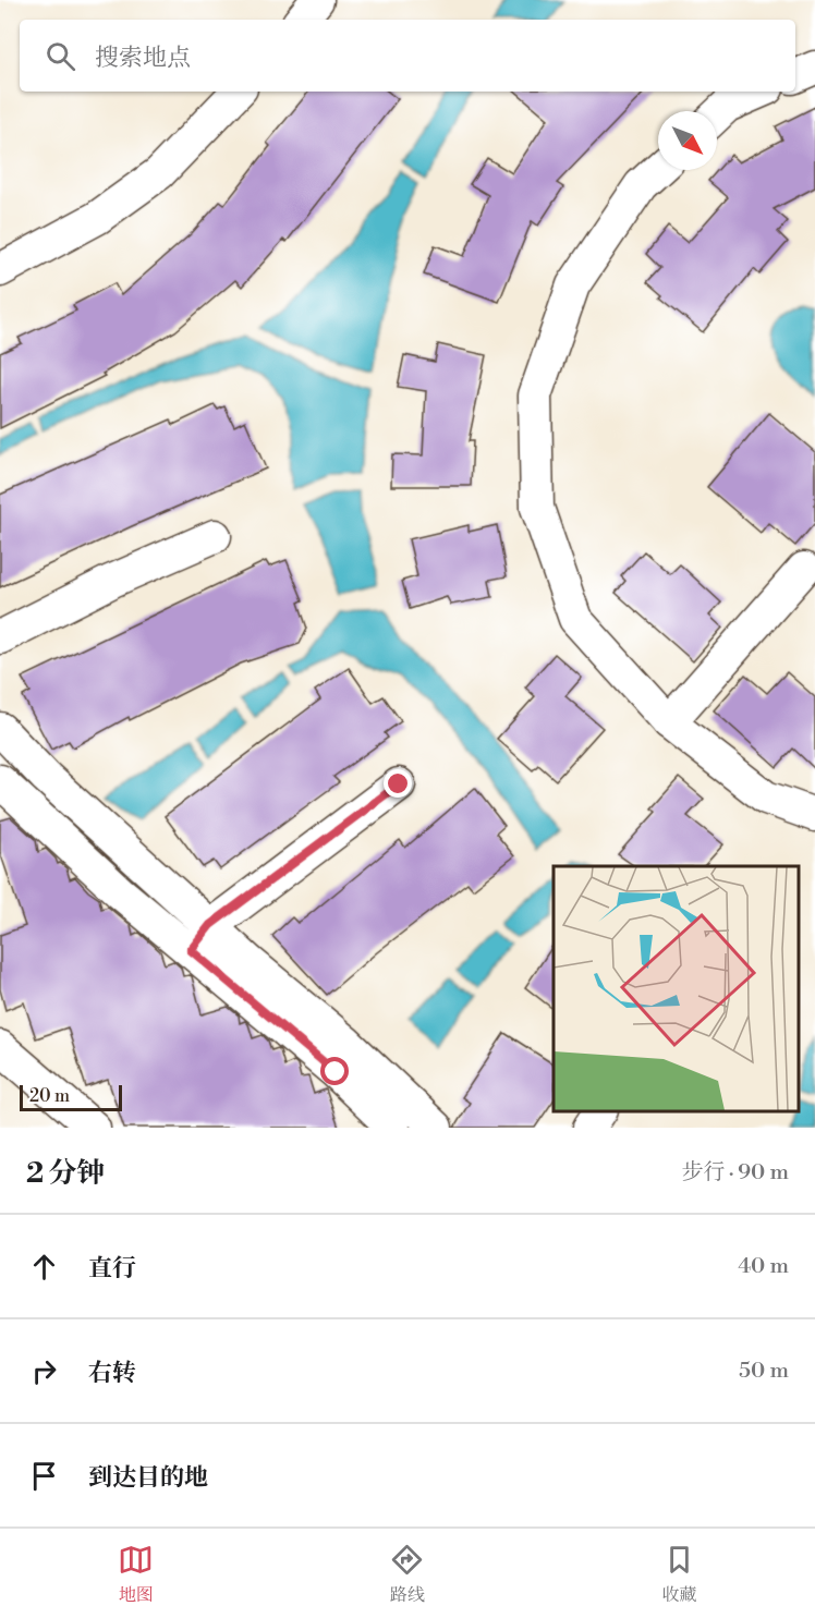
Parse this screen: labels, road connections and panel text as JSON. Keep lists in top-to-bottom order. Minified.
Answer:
{"scale_bar":"20 m","north":"bottom right","page":{"search":"搜索地点","scale":"20 m","heading":["2 分钟","步行 · 90 m"],"list":[["直行","40 m"],["右转","50 m"],"到达目的地"],"nav":["地图","路线","收藏"]}}
